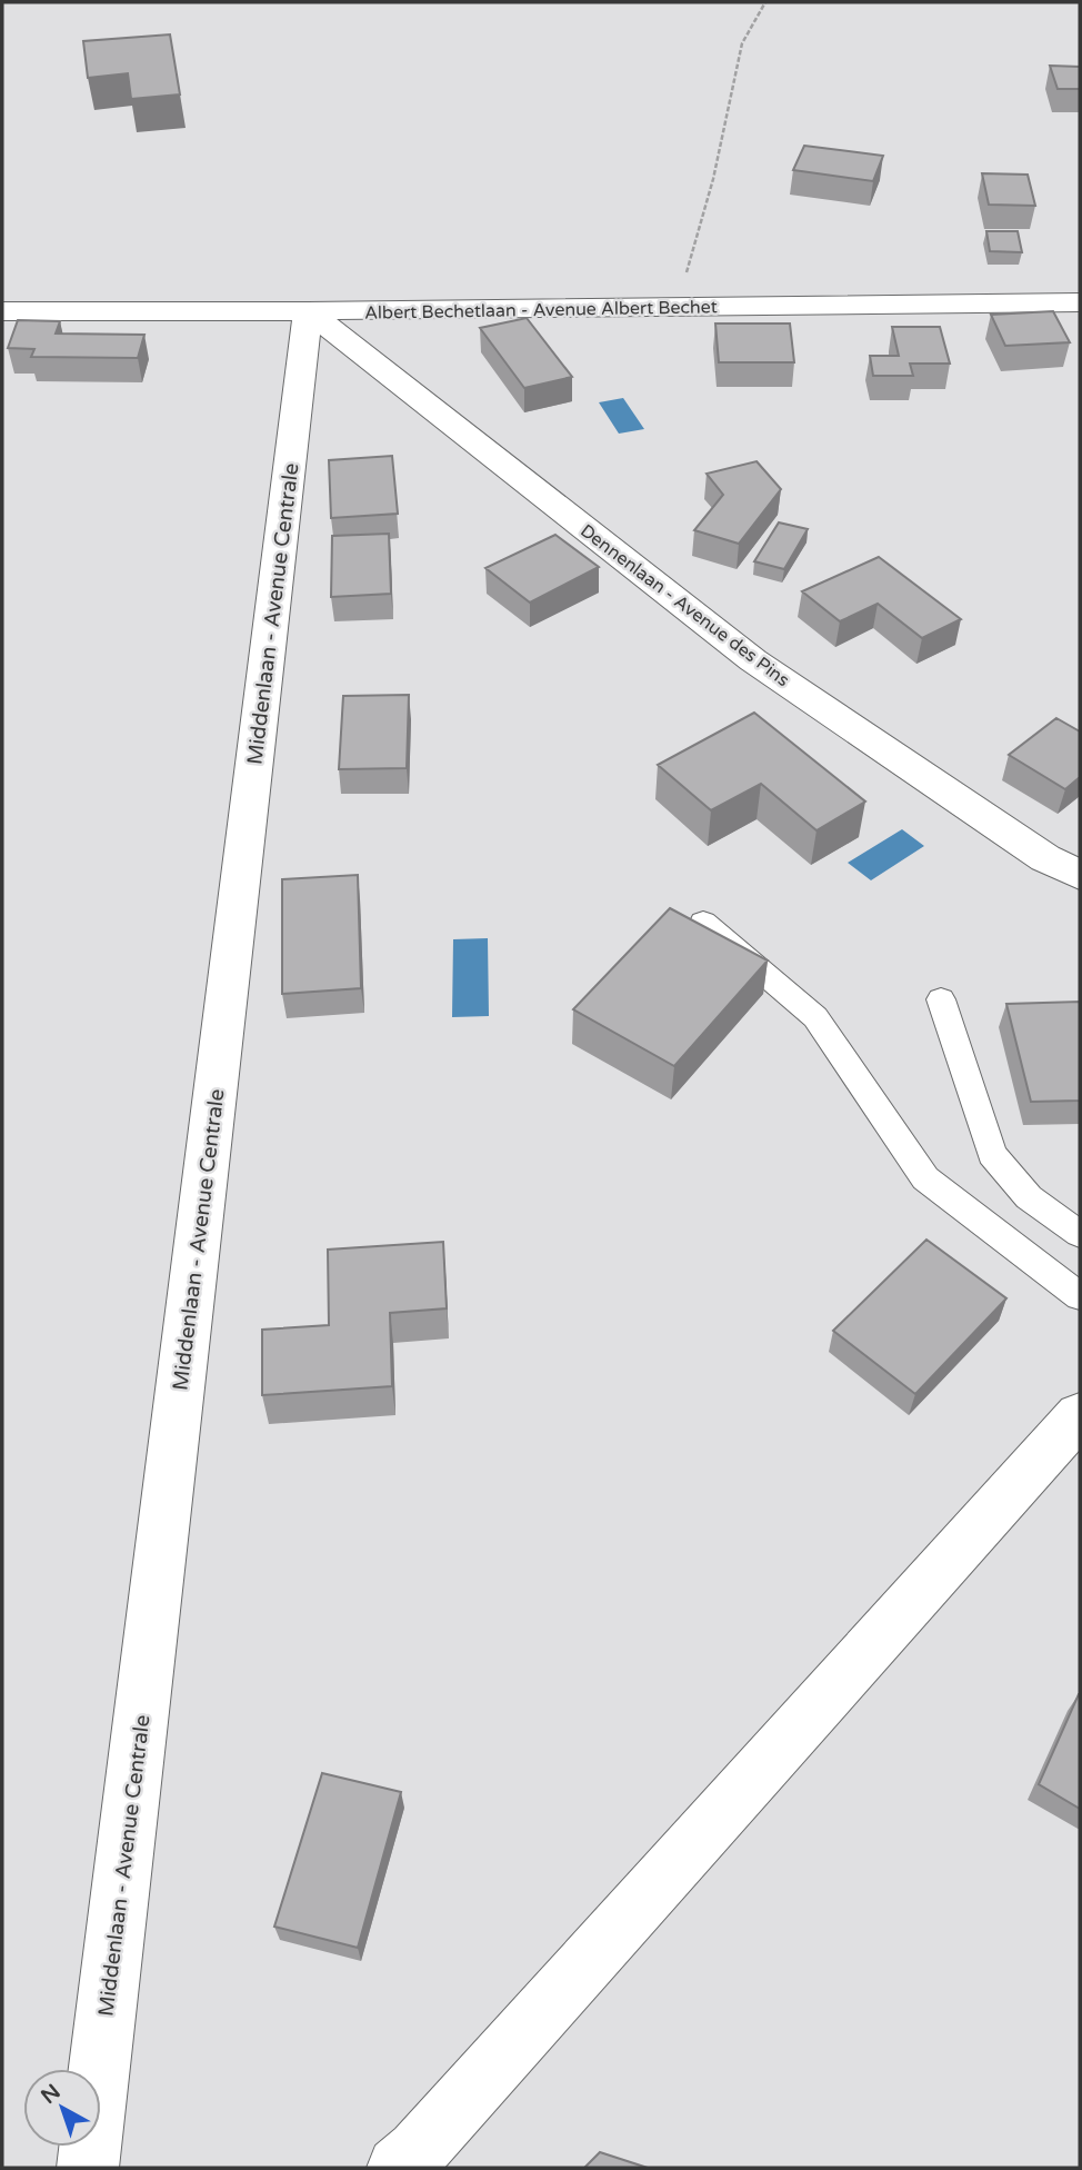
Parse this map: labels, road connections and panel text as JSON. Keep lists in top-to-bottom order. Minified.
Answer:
{"streets":{"street":["Albert Bechetlaan - Avenue Albert Bechet","Dennenlaan - Avenue des Pins","Middenlaan - Avenue Centrale"]},"crossings":[["Albert Bechetlaan - Avenue Albert Bechet","Dennenlaan - Avenue des Pins"],["Albert Bechetlaan - Avenue Albert Bechet","Middenlaan - Avenue Centrale"],["Dennenlaan - Avenue des Pins","Middenlaan - Avenue Centrale"]],"north":"top left"}
